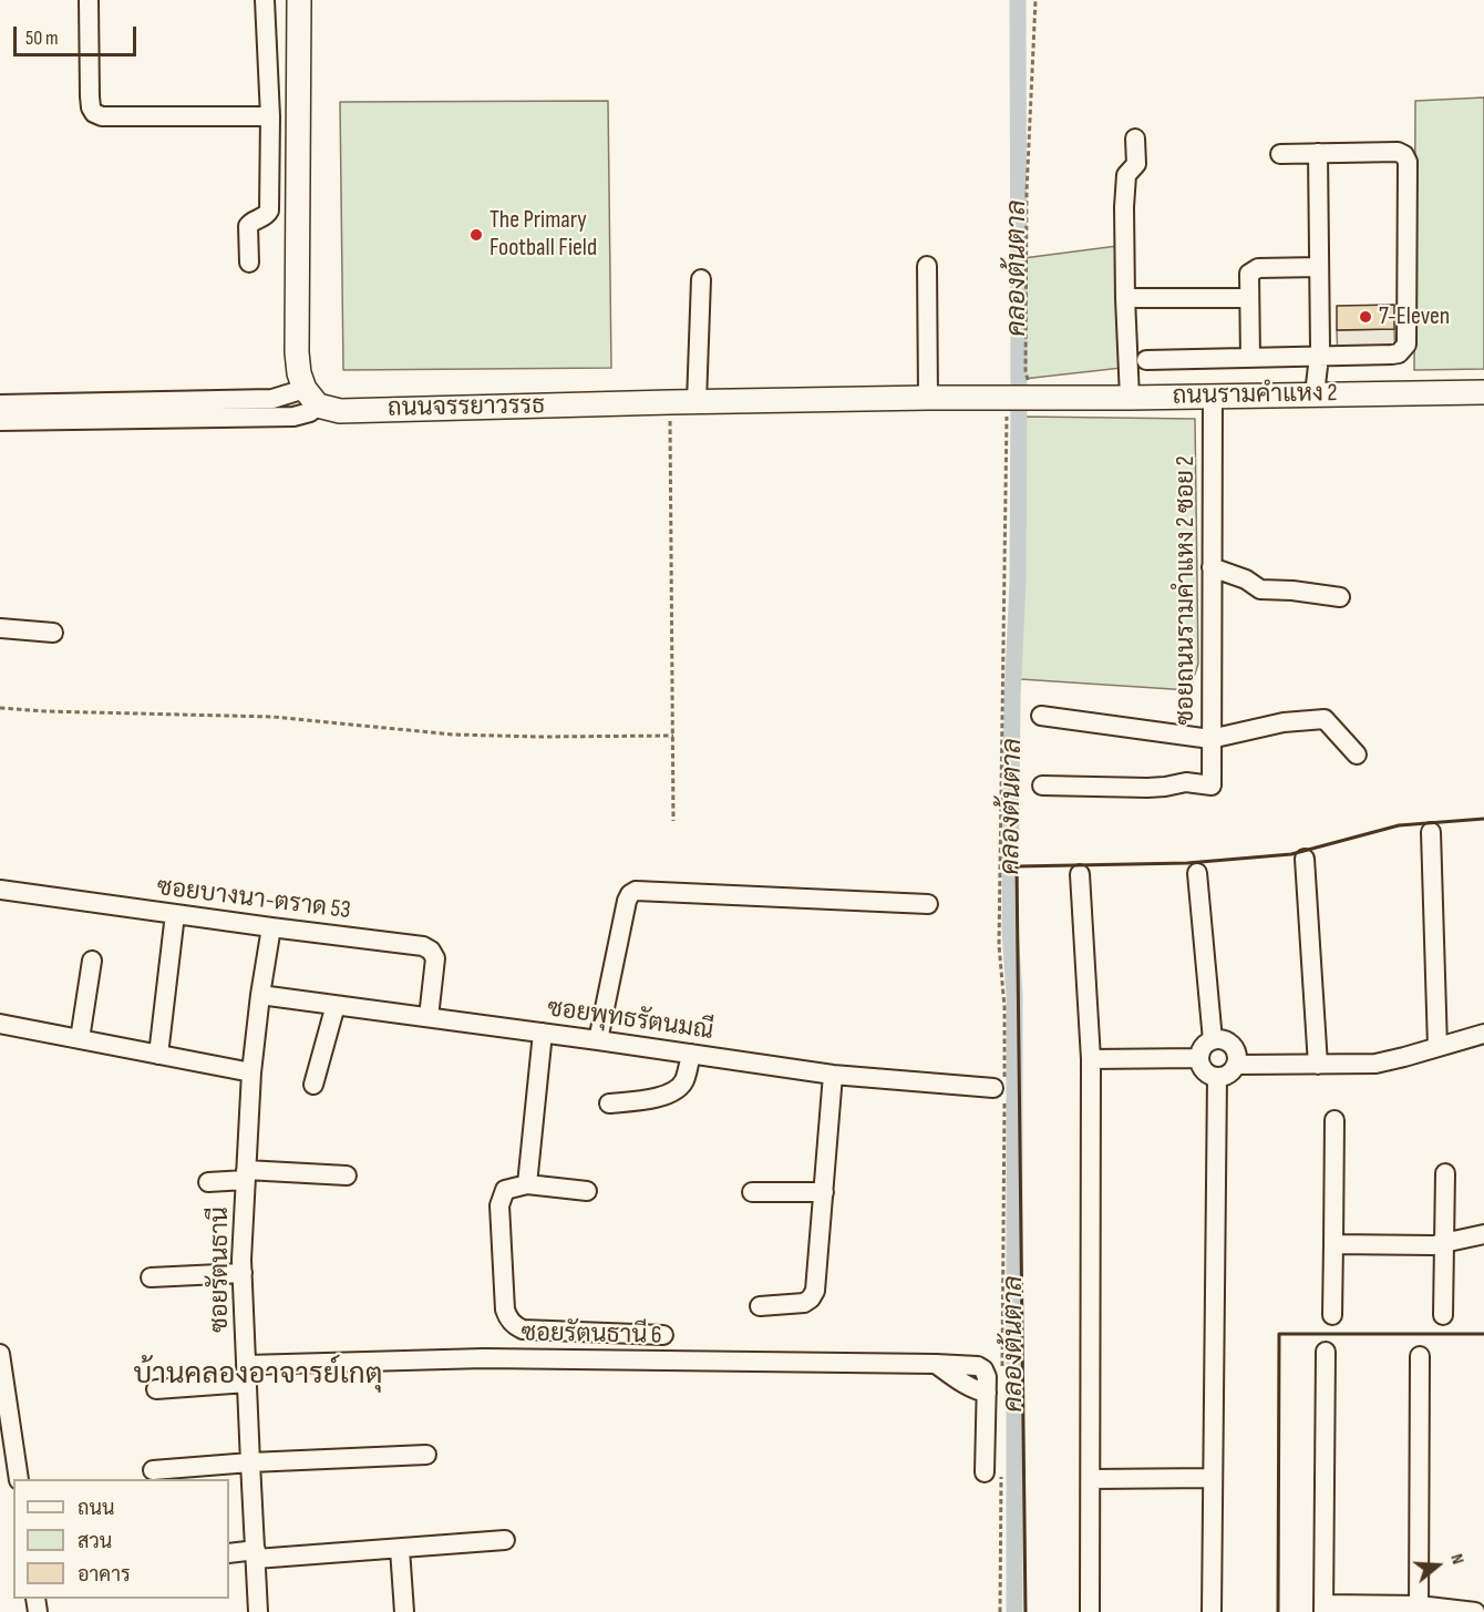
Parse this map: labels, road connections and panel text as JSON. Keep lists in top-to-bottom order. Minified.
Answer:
{"streets":{"main road":["ถนนรามคำแหง 2","ถนนจรรยาวรรธ"],"street":["ซอยถนนรามคำแหง 2 ซอย 2","ซอยบางนา-ตราด 53","ซอยพุทธรัตนมณี","ซอยรัตนธานี","ซอยรัตนธานี 6"]},"crossings":[["ถนนรามคำแหง 2","ถนนจรรยาวรรธ"],["ถนนรามคำแหง 2","ซอยถนนรามคำแหง 2 ซอย 2"],["ซอยบางนา-ตราด 53","ซอยพุทธรัตนมณี"],["ซอยบางนา-ตราด 53","ซอยรัตนธานี"],["ซอยพุทธรัตนมณี","ซอยรัตนธานี"],["ซอยรัตนธานี","ซอยรัตนธานี 6"]],"districts":["บ้านคลองอาจารย์เกตุ"],"water":["คลองต้นตาล"],"places":["The Primary Football Field","7-Eleven"],"legend":["ถนน","สวน","อาคาร"],"scale_bar":"50 m","north":"right"}
